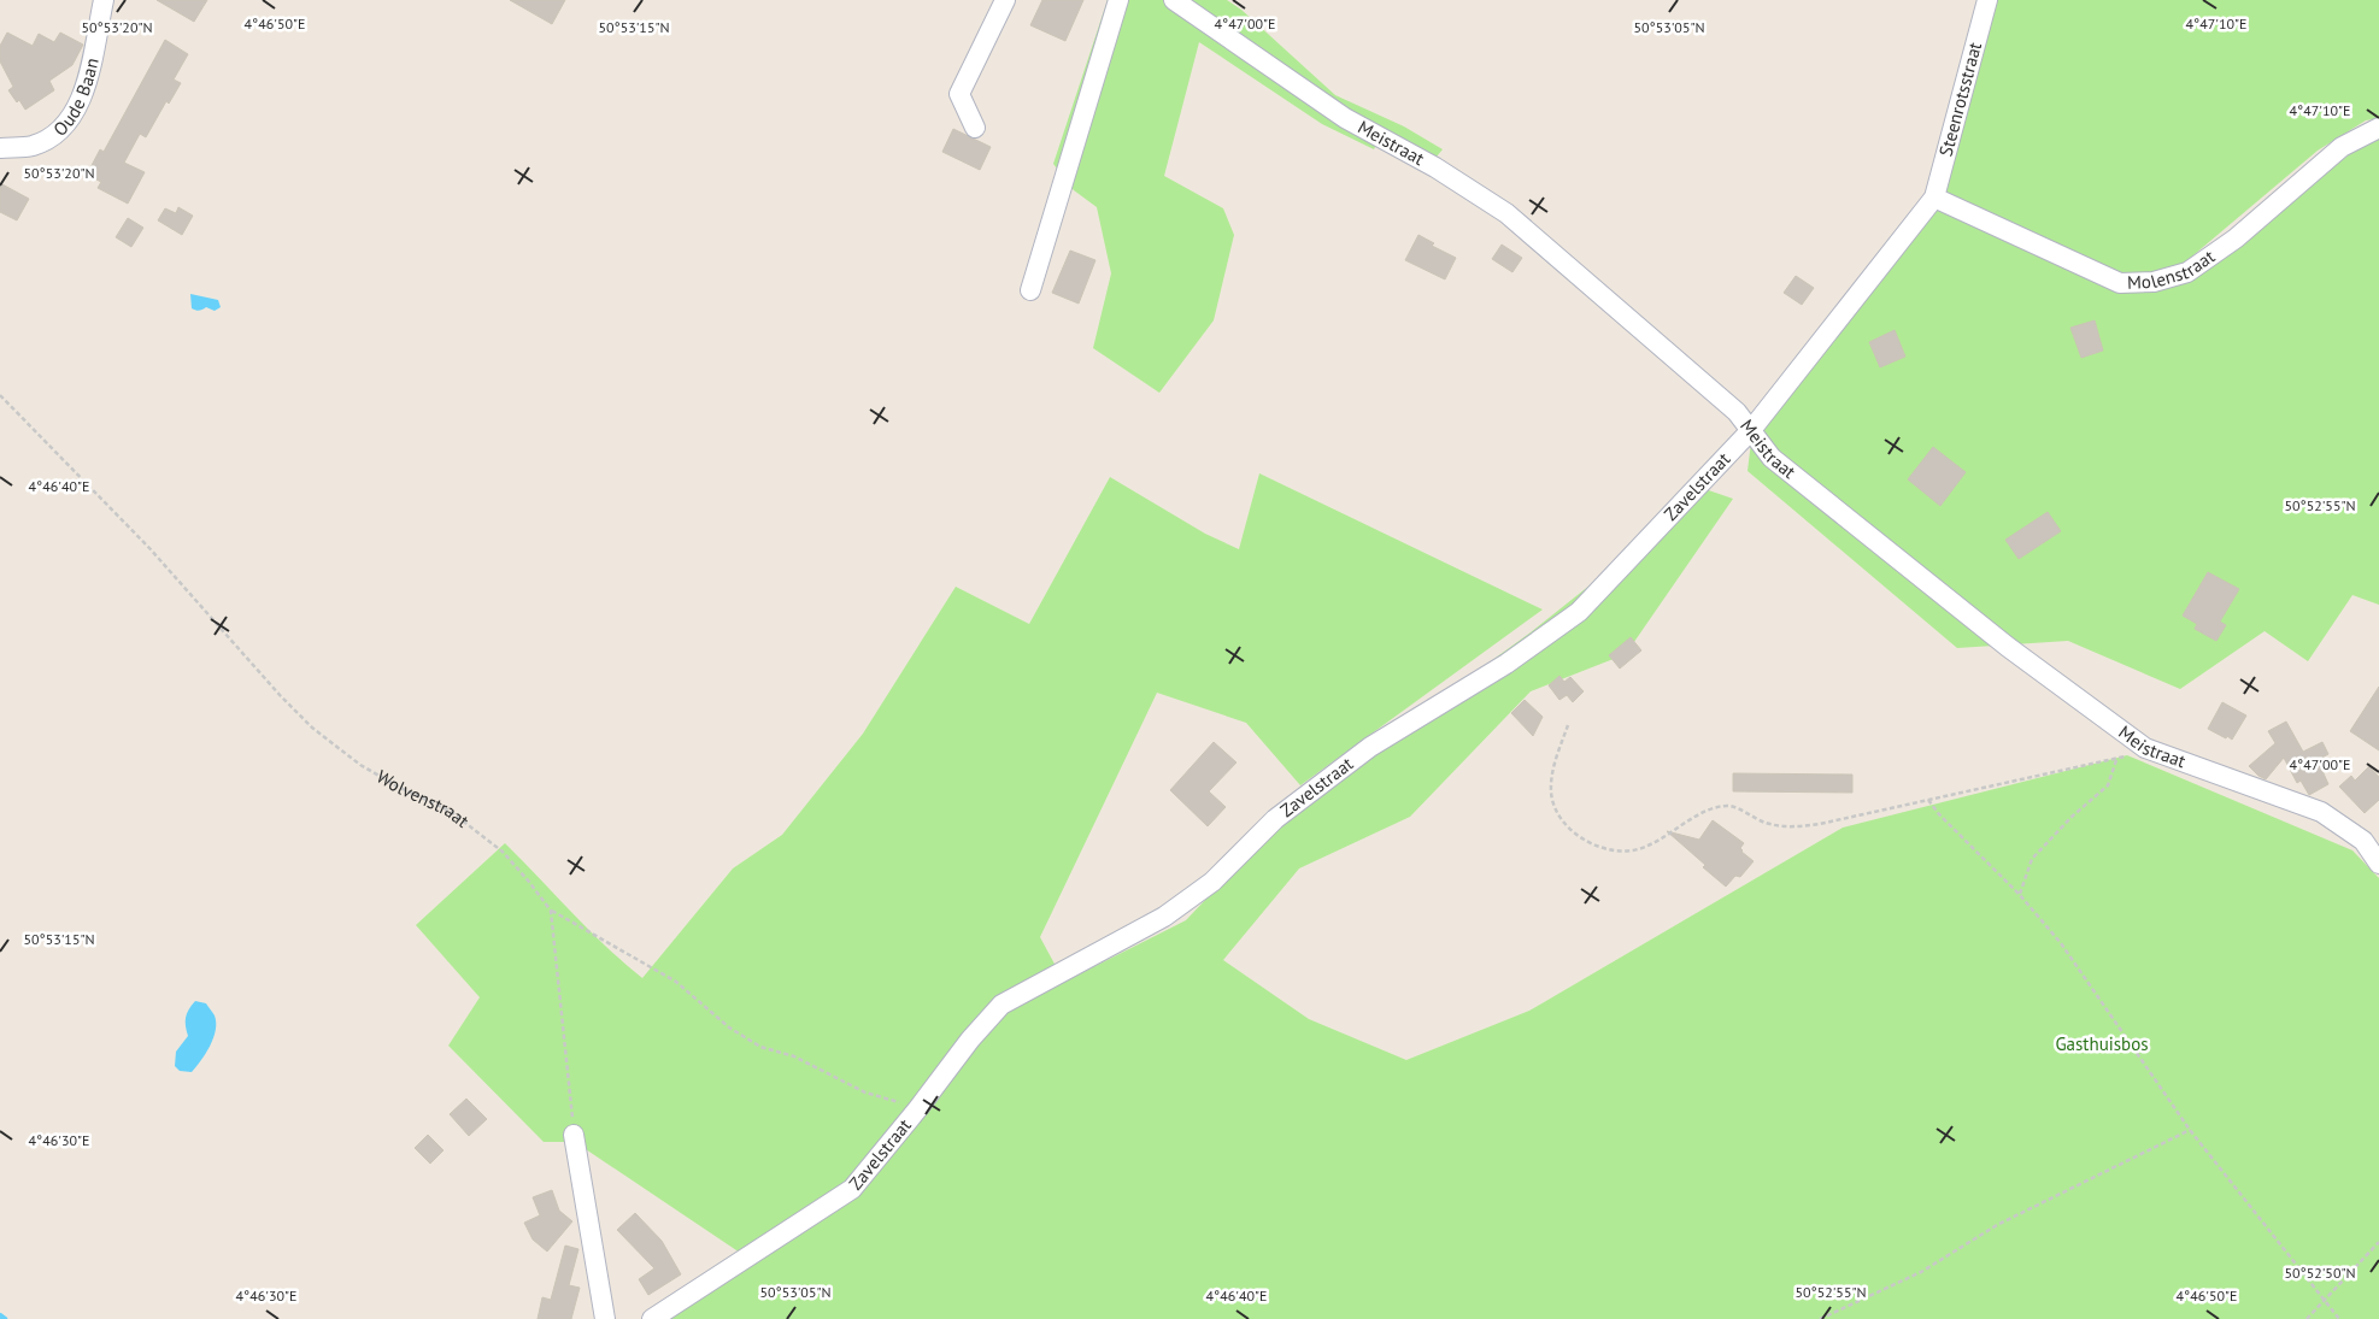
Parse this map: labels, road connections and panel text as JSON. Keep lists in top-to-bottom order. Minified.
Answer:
{"streets":{"street":["Oude Baan","Steenrotsstraat","Meistraat","Molenstraat","Zavelstraat"],"path":["Wolvenstraat"]},"crossings":[["Steenrotsstraat","Molenstraat"],["Steenrotsstraat","Zavelstraat"],["Meistraat","Zavelstraat"],["Molenstraat","Zavelstraat"]],"parks":["Gasthuisbos"],"coordinates":["4°46'50\"E","4°47'00\"E","4°47'10\"E","50°53'20\"N","50°53'15\"N","50°53'05\"N","4°46'40\"E","50°52'55\"N","4°46'30\"E","50°52'50\"N"]}
